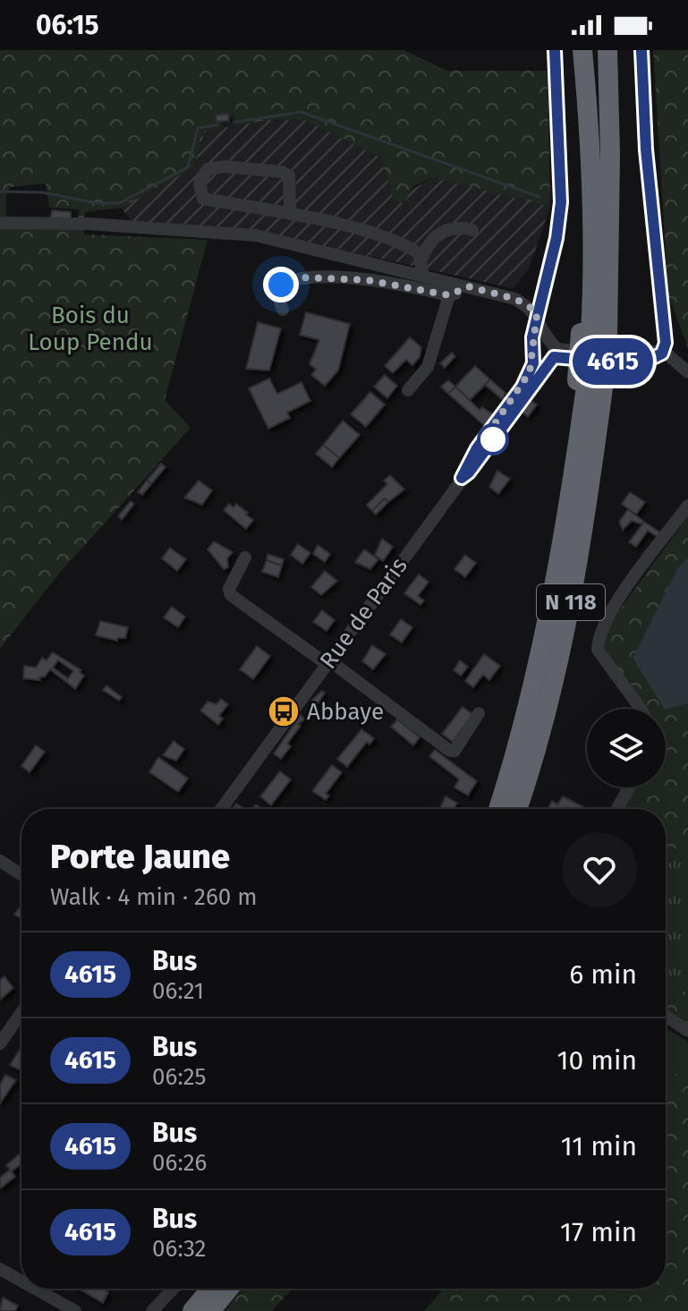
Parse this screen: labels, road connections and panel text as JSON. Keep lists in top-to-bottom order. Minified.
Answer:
{"streets":{"highway":["N 118"],"street":["Rue de Paris"]},"parks":["Bois du Loup Pendu"],"places":{"bus stop":["Abbaye"]},"lines":["bus line 4615"],"page":{"status":"06:15","on_map":"4615","heading":["Porte Jaune","Walk · 4 min · 260 m"],"list":[{"mark":"4615","name":"Bus","note":"06:21","value":"6 min"},{"mark":"4615","name":"Bus","note":"06:25","value":"10 min"},{"mark":"4615","name":"Bus","note":"06:26","value":"11 min"},{"mark":"4615","name":"Bus","note":"06:32","value":"17 min"}]}}
